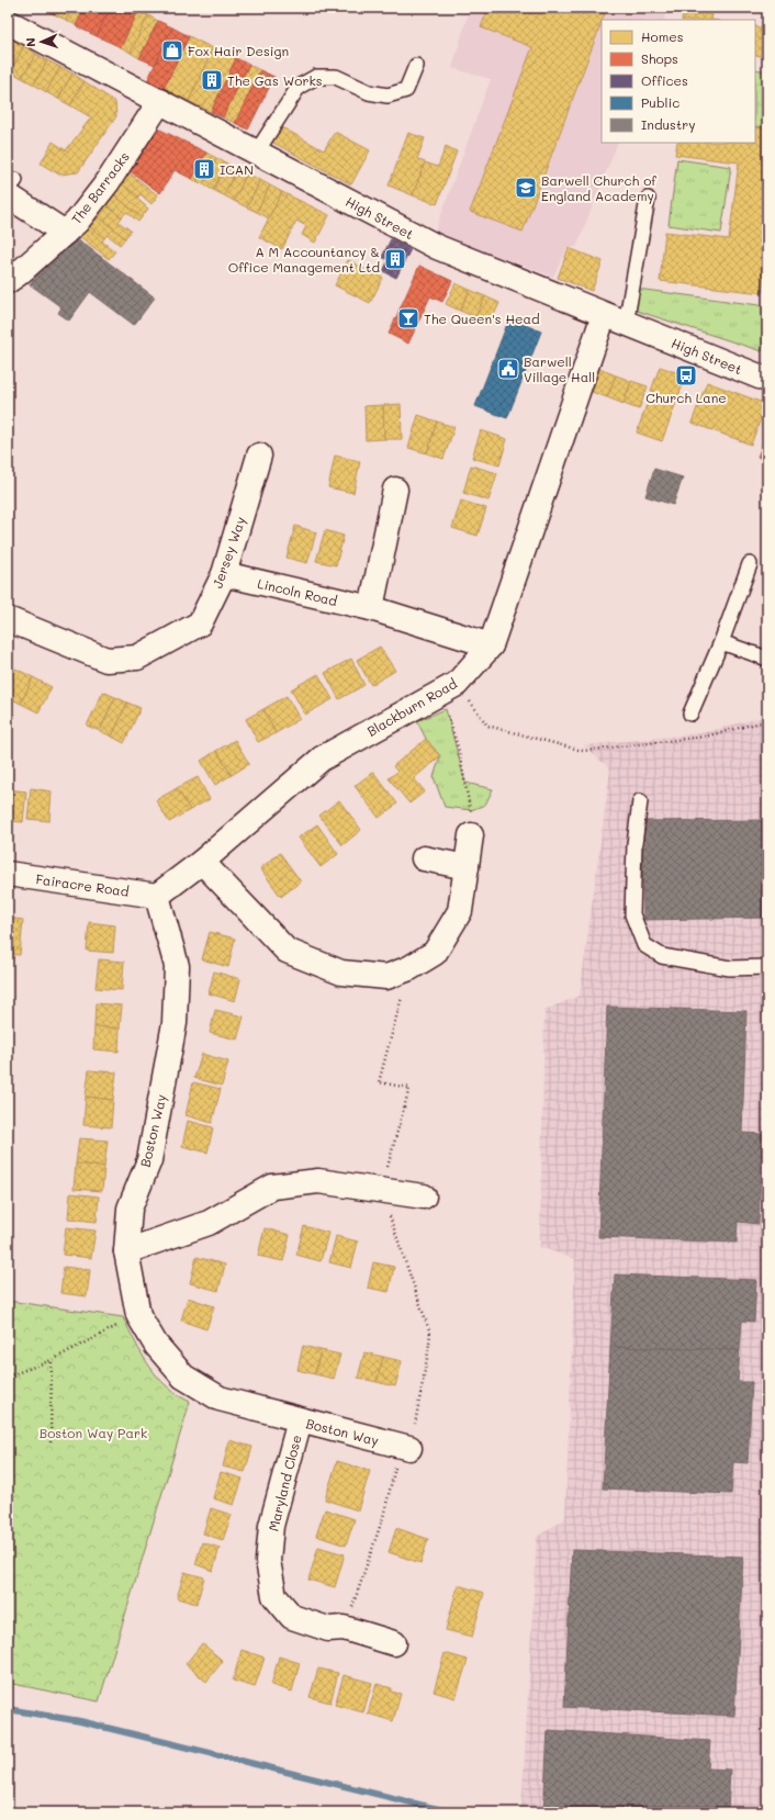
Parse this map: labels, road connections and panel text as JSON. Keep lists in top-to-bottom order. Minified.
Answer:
{"streets":{"street":["The Barracks","High Street","Jersey Way","Lincoln Road","Blackburn Road","Fairacre Road","Boston Way","Maryland Close"]},"crossings":[["The Barracks","High Street"],["High Street","Blackburn Road"],["Jersey Way","Lincoln Road"],["Lincoln Road","Blackburn Road"],["Blackburn Road","Fairacre Road"],["Blackburn Road","Boston Way"],["Fairacre Road","Boston Way"],["Boston Way","Maryland Close"]],"parks":["Boston Way Park"],"places":{"shop":["Fox Hair Design"],"building":["The Gas Works","ICAN","A M Accountancy & Office Management Ltd"],"school or university":["Barwell Church of England Academy"],"bar":["The Queen's Head"],"public building":["Barwell Village Hall"],"bus stop":["Church Lane"]},"legend":["Homes","Shops","Offices","Public","Industry"],"north":"left"}
